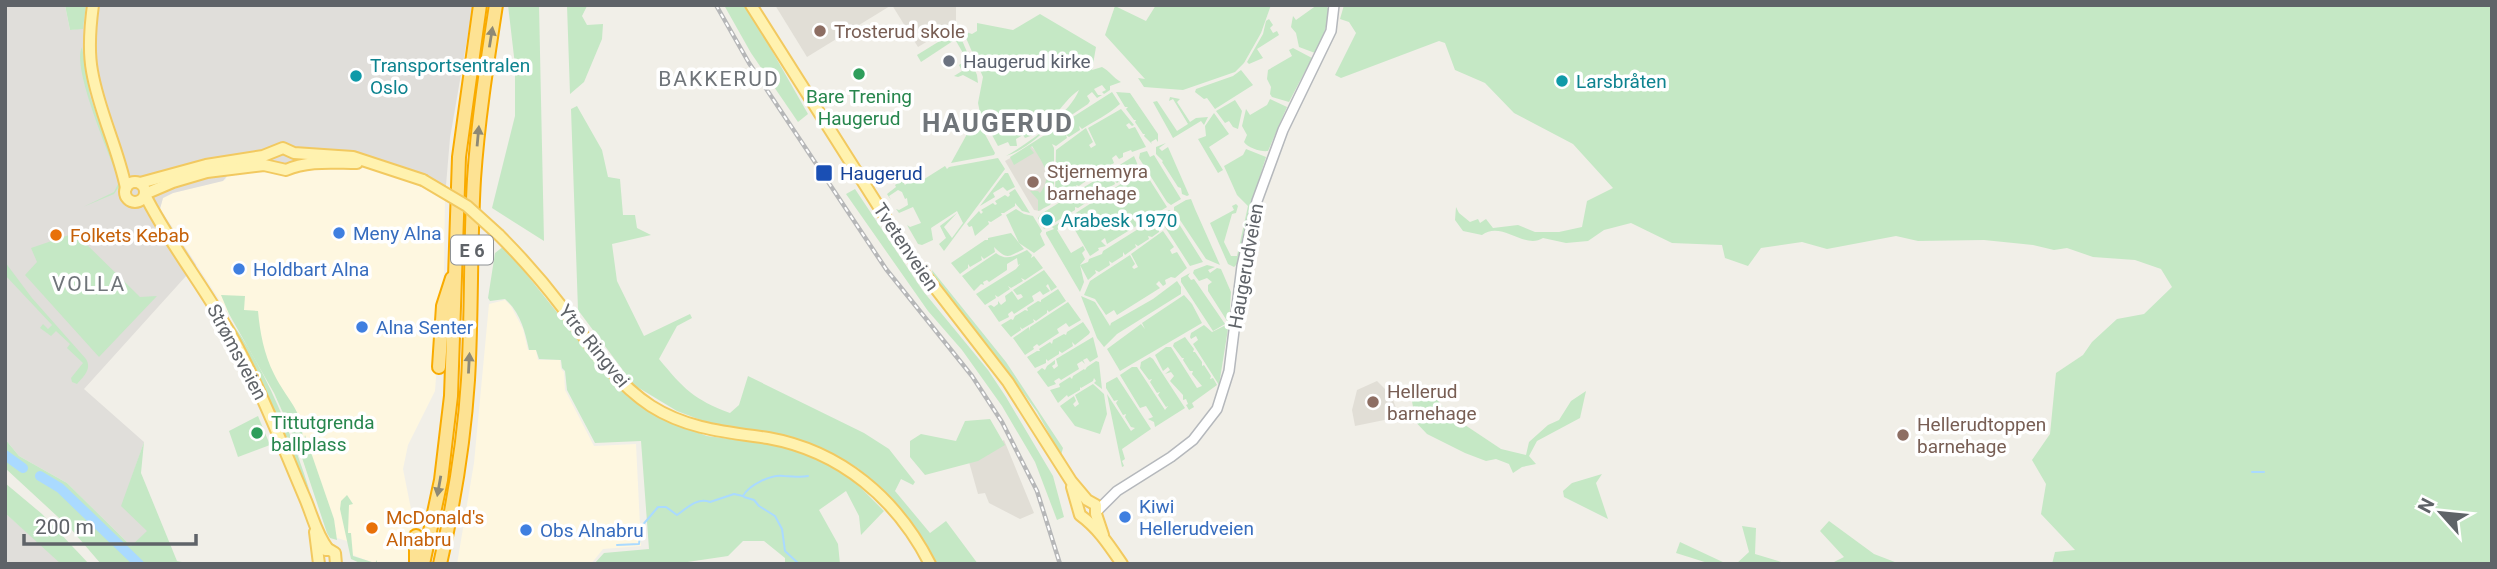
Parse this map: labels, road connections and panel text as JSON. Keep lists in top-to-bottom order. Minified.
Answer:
{"streets":{"highway":["E 6"],"main road":["Tvetenveien","Ytre Ringvei","Strømsveien"],"street":["Haugerudveien"]},"crossings":[["Tvetenveien","Haugerudveien"]],"districts":["BAKKERUD","HAUGERUD","VOLLA"],"places":{"other":["Trosterud skole","Haugerud kirke","Bare Trening Haugerud","Transportsentralen Oslo","Larsbråten","Stjernemyra barnehage","Arabesk 1970","Meny Alna","Folkets Kebab","Holdbart Alna","Alna Senter","Hellerud barnehage","Tittutgrenda ballplass","Hellerudtoppen barnehage","Kiwi Hellerudveien","McDonald's Alnabru","Obs Alnabru"],"transit":["Haugerud"]},"scale_bar":"200 m","north":"top left"}
